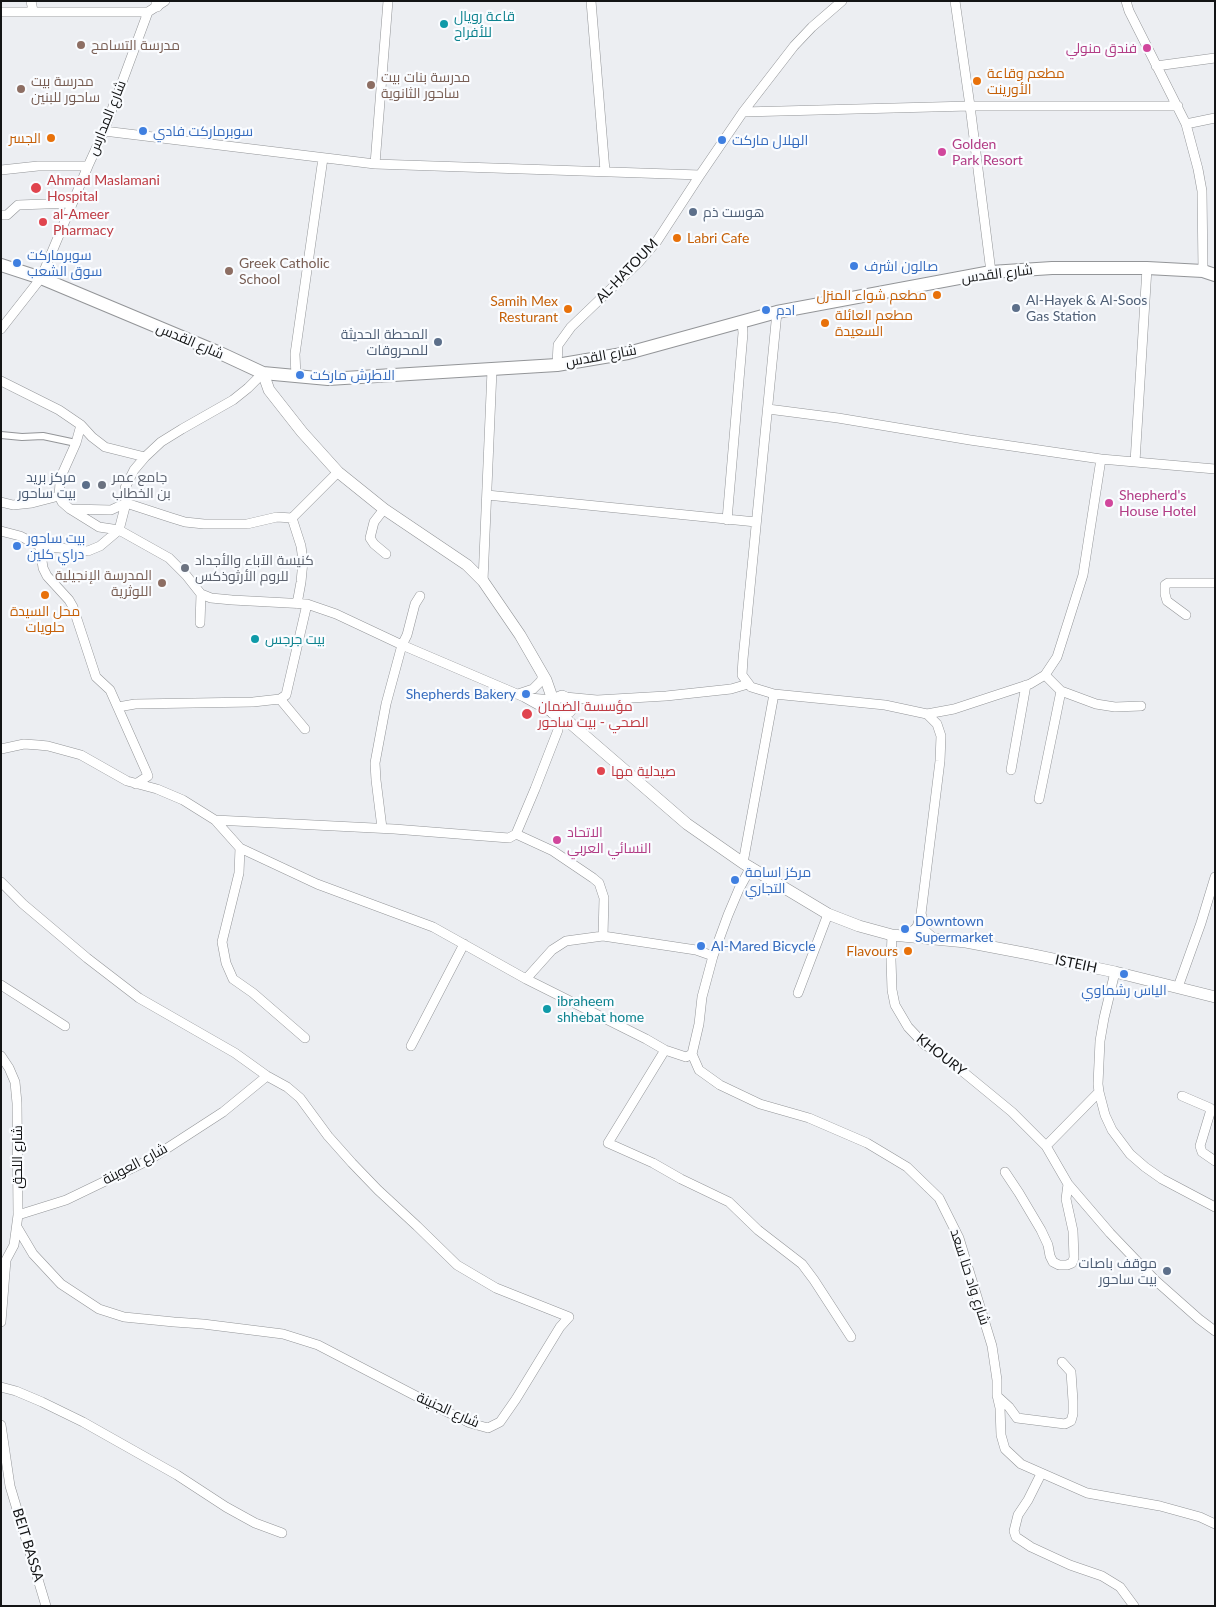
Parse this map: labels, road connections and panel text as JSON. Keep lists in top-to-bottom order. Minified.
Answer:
{"streets":{"main road":["شارع القدس"],"street":["شارع المدارس","AL-HATOUM","ISTEIH","KHOURY","شارع اللحق","شارع العوينة","شارع واد حنا سعد","شارع الجنينة","BEIT BASSA"]},"crossings":[["شارع المدارس","شارع القدس"],["AL-HATOUM","شارع القدس"],["ISTEIH","KHOURY"],["شارع اللحق","شارع العوينة"],["شارع اللحق","شارع الجنينة"],["شارع العوينة","شارع الجنينة"]],"places":["قاعة رويال للأفراح","مدرسة التسامح","فندق منولي","مطعم وقاعة الأورينت","مدرسة بنات بيت ساحور الثانوية","مدرسة بيت ساحور للبنين","سوبرماركت فادي","الجسر","الهلال ماركت","Golden Park Resort","Ahmad Maslamani Hospital","هوست ذم","al-Ameer Pharmacy","Labri Cafe","سوبرماركت سوق الشعب","صالون اشرف","Greek Catholic School","مطعم شواء المنزل","Al-Hayek & Al-Soos Gas Station","Samih Mex Resturant","ادم","مطعم العائلة السعيدة","المحطة الحديثة للمحروقات","الاطرش ماركت","مركز بريد بيت ساحور","جامع عمر بن الخطاب","Shepherd's House Hotel","بيت ساحور دراي كلين","كنيسة الآباء والأجداد للروم الأرثوذكس","المدرسة الإنجيلية اللوثرية","محل السيدة حلويات","بيت جرجس","Shepherds Bakery","مؤسسة الضمان الصحي - بيت ساحور","صيدلية مها","الاتحاد النسائي العربي","مركز اسامة التجاري","Downtown Supermarket","Al-Mared Bicycle","Flavours","الياس رشماوي","ibraheem shhebat home","موقف باصات بيت ساحور"]}
